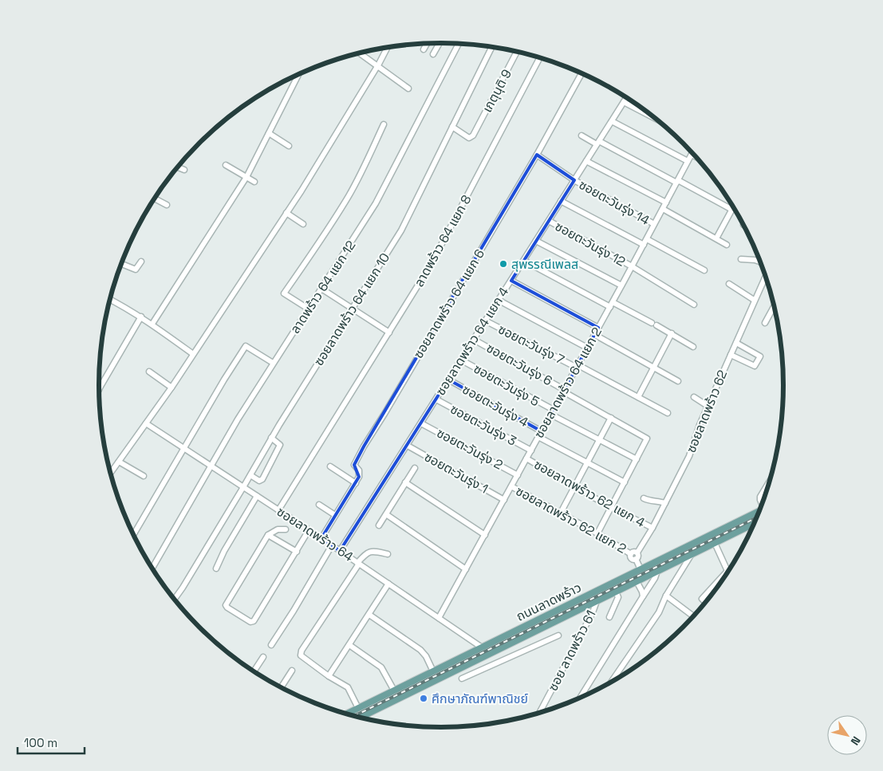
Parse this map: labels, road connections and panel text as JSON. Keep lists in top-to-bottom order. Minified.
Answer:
{"streets":{"main road":["ถนนลาดพร้าว"],"street":["เกตุนุติ 9","ซอยตะวันรุ่ง 14","ลาดพร้าว 64 แยก 8","ซอยตะวันรุ่ง 12","ลาดพร้าว 64 แยก 12","ซอยลาดพร้าว 64 แยก 6","ซอยลาดพร้าว 64 แยก 10","ซอยลาดพร้าว 64 แยก 4","ซอยตะวันรุ่ง 7","ซอยตะวันรุ่ง 6","ซอยลาดพร้าว 64 แยก 2","ซอยตะวันรุ่ง 5","ซอยตะวันรุ่ง 4","ซอยลาดพร้าว 62","ซอยตะวันรุ่ง 3","ซอยตะวันรุ่ง 2","ซอยตะวันรุ่ง 1","ซอยลาดพร้าว 62 แยก 4","ซอยลาดพร้าว 62 แยก 2","ซอยลาดพร้าว 64","ซอย ลาดพร้าว 61"]},"crossings":[["เกตุนุติ 9","ซอยลาดพร้าว 64 แยก 10"],["ซอยตะวันรุ่ง 14","ซอยลาดพร้าว 64 แยก 6"],["ซอยตะวันรุ่ง 14","ซอยลาดพร้าว 64 แยก 4"],["ซอยตะวันรุ่ง 14","ซอยลาดพร้าว 64 แยก 2"],["ลาดพร้าว 64 แยก 8","ซอยลาดพร้าว 64"],["ซอยตะวันรุ่ง 12","ซอยลาดพร้าว 64 แยก 4"],["ซอยตะวันรุ่ง 12","ซอยลาดพร้าว 64 แยก 2"],["ลาดพร้าว 64 แยก 12","ซอยลาดพร้าว 64"],["ซอยลาดพร้าว 64 แยก 10","ซอยลาดพร้าว 64"],["ซอยลาดพร้าว 64 แยก 4","ซอยตะวันรุ่ง 7"],["ซอยลาดพร้าว 64 แยก 4","ซอยตะวันรุ่ง 6"],["ซอยลาดพร้าว 64 แยก 4","ซอยตะวันรุ่ง 5"],["ซอยลาดพร้าว 64 แยก 4","ซอยตะวันรุ่ง 4"],["ซอยลาดพร้าว 64 แยก 4","ซอยตะวันรุ่ง 3"],["ซอยลาดพร้าว 64 แยก 4","ซอยตะวันรุ่ง 2"],["ซอยลาดพร้าว 64 แยก 4","ซอยตะวันรุ่ง 1"],["ซอยลาดพร้าว 64 แยก 4","ซอยลาดพร้าว 64"],["ซอยตะวันรุ่ง 7","ซอยลาดพร้าว 64 แยก 2"],["ซอยตะวันรุ่ง 6","ซอยลาดพร้าว 64 แยก 2"],["ซอยตะวันรุ่ง 6","ซอยตะวันรุ่ง 5"],["ซอยลาดพร้าว 64 แยก 2","ซอยตะวันรุ่ง 5"],["ซอยลาดพร้าว 64 แยก 2","ซอยตะวันรุ่ง 4"],["ซอยลาดพร้าว 64 แยก 2","ซอยตะวันรุ่ง 3"],["ซอยลาดพร้าว 64 แยก 2","ซอยตะวันรุ่ง 2"],["ซอยลาดพร้าว 64 แยก 2","ซอยตะวันรุ่ง 1"],["ซอยลาดพร้าว 64 แยก 2","ซอยลาดพร้าว 62 แยก 4"],["ซอยลาดพร้าว 64 แยก 2","ซอยลาดพร้าว 62 แยก 2"],["ซอยลาดพร้าว 64 แยก 2","ซอยลาดพร้าว 64"],["ซอยลาดพร้าว 62","ซอยลาดพร้าว 62 แยก 4"],["ซอยลาดพร้าว 62","ซอยลาดพร้าว 62 แยก 2"],["ซอยลาดพร้าว 64","ถนนลาดพร้าว"],["ถนนลาดพร้าว","ซอย ลาดพร้าว 61"]],"places":["สุพรรณีเพลส","ศึกษาภัณฑ์พาณิชย์"],"scale_bar":"100 m","north":"bottom right"}
